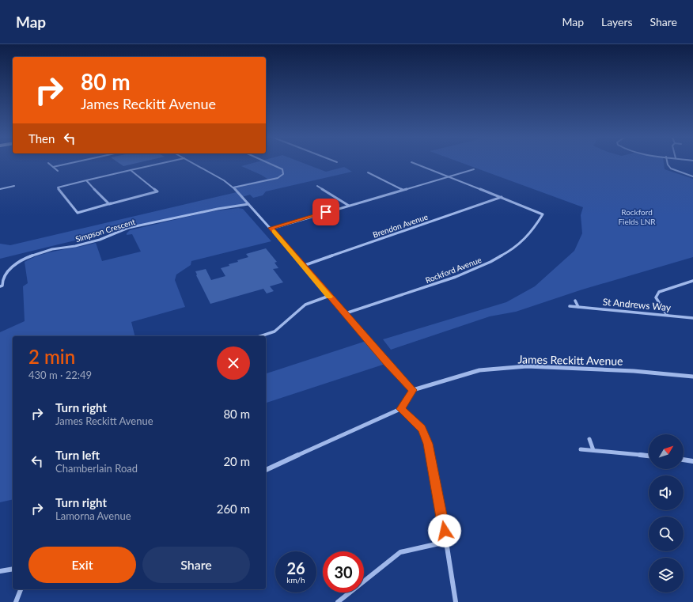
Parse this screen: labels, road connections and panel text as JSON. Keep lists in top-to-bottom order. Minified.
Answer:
{"streets":{"street":["Brendon Avenue","Simpson Crescent","Rockford Avenue","St Andrews Way","James Reckitt Avenue"]},"crossings":[["Brendon Avenue","Rockford Avenue"]],"parks":["Rockford Fields LNR"],"north":"top right","page":{"header":"Map","nav":["Map","Layers","Share"],"turn":["80 m","James Reckitt Avenue"],"then":"Then","heading":["2 min","430 m · 22:49"],"list":[{"name":"Turn right","note":"James Reckitt Avenue","value":"80 m"},{"name":"Turn left","note":"Chamberlain Road","value":"20 m"},{"name":"Turn right","note":"Lamorna Avenue","value":"260 m"}],"buttons":["Exit","Share"],"speed":"26 km/h","limit":"30"}}
